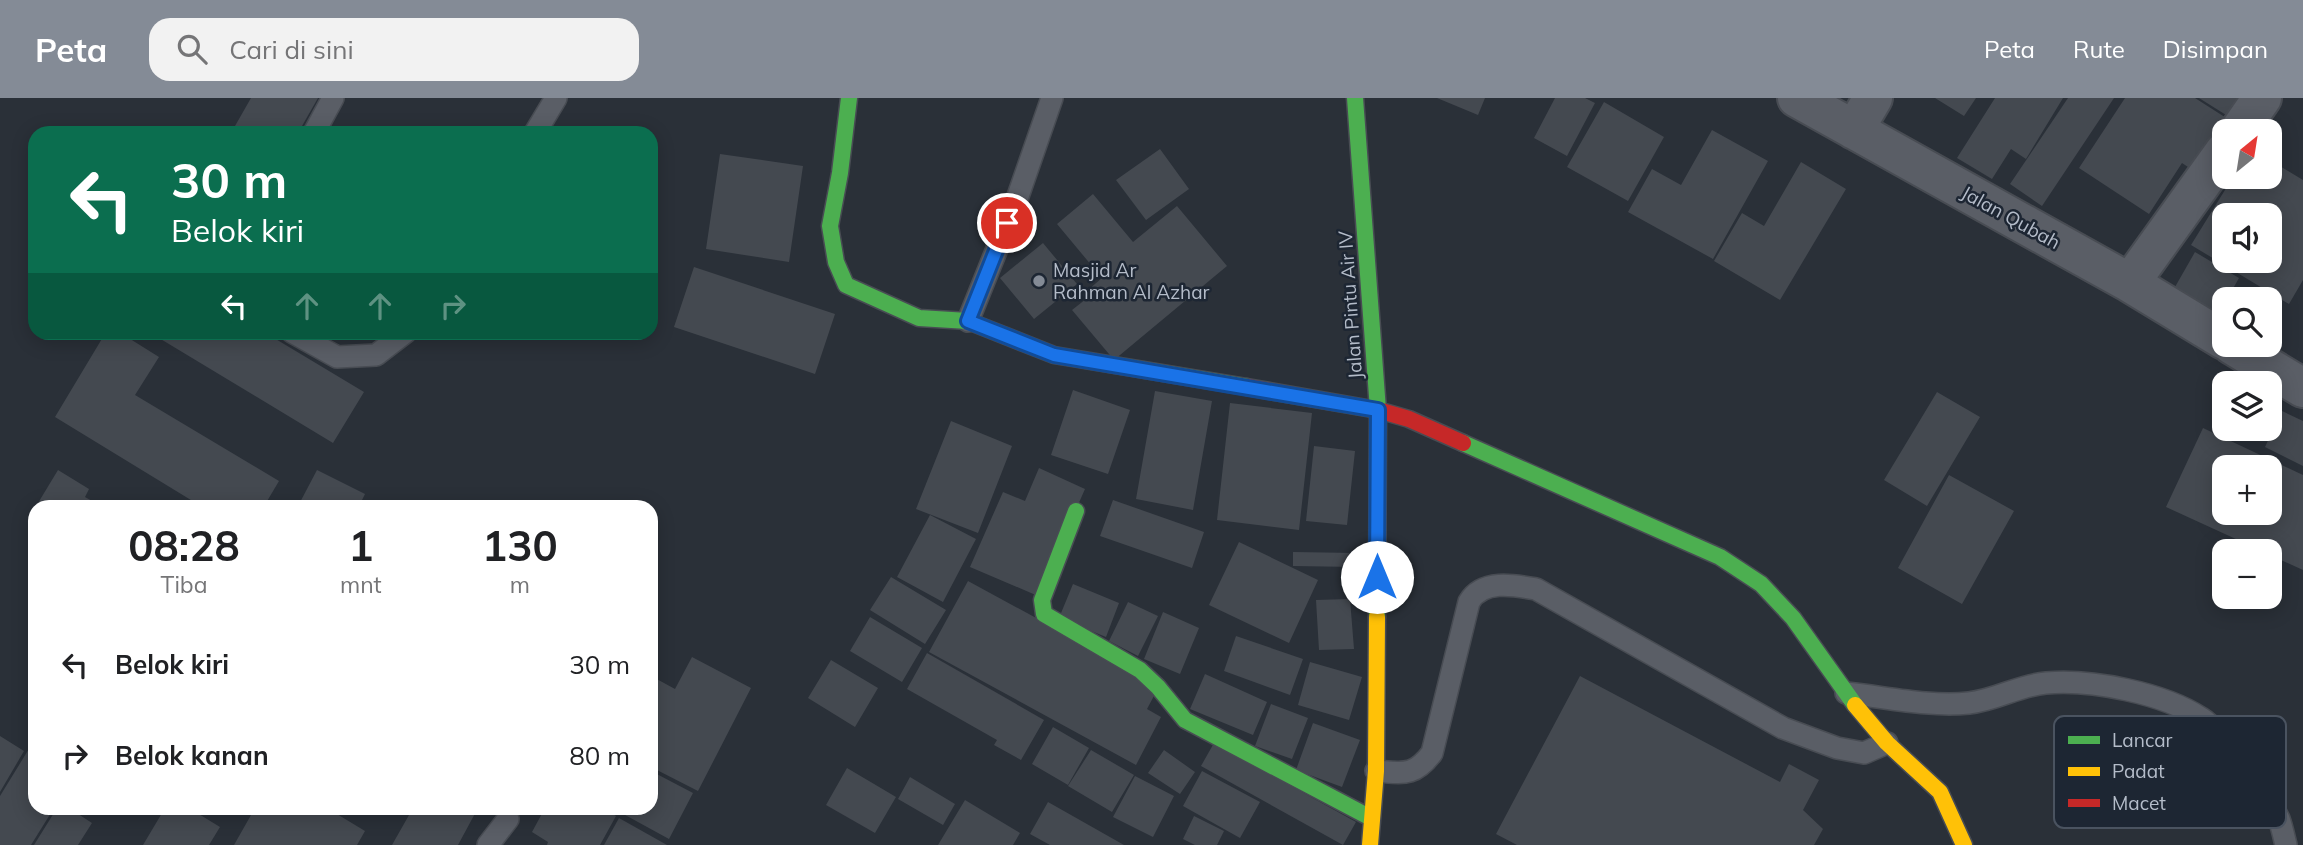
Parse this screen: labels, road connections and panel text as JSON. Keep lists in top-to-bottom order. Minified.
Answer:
{"streets":{"street":["Jalan Qubah","Jalan Pintu Air IV"]},"places":["Masjid Ar Rahman Al Azhar"],"legend":["Lancar","Padat","Macet"],"north":"top right","page":{"header":"Peta","search":"Cari di sini","nav":["Peta","Rute","Disimpan"],"map_buttons":["+","−"],"turn":["30 m","Belok kiri"],"eta":["08:28","Tiba","1","mnt","130","m"],"list":[{"name":"Belok kiri","value":"30 m"},{"name":"Belok kanan","value":"80 m"}]}}
